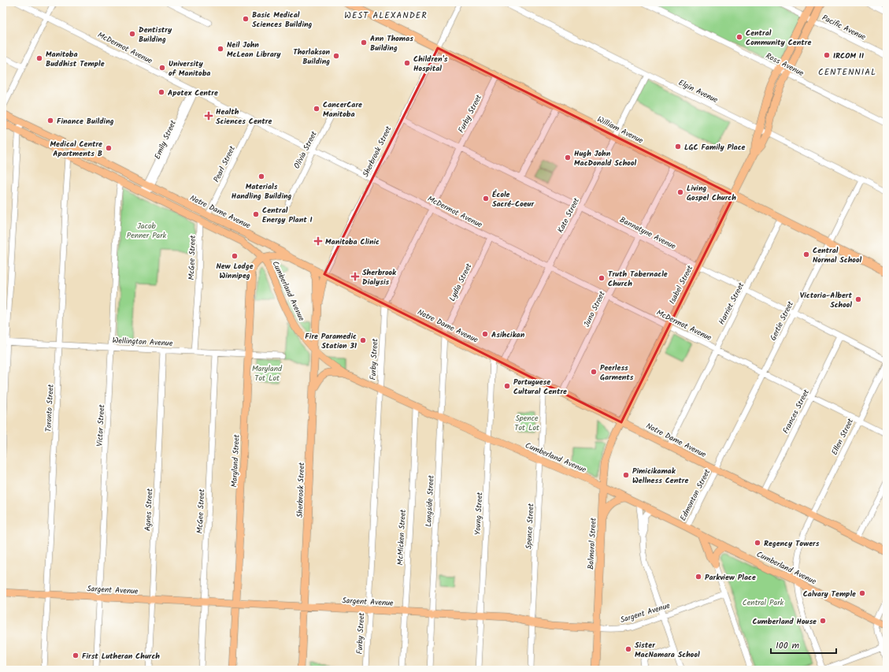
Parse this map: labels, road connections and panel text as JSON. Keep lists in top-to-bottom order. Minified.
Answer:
{"streets":{"main road":["William Avenue","Sherbrook Street","Notre Dame Avenue","Isabel Street","Cumberland Avenue","Maryland Street","Balmoral Street","Sargent Avenue"],"street":["Pacific Avenue","McDermot Avenue","Ross Avenue","Elgin Avenue","Furby Street","Emily Street","Olivia Street","Pearl Street","Kate Street","Bannatyne Avenue","McGee Street","Lydia Street","Harriet Street","Juno Street","Gertie Street","Wellington Avenue","Toronto Street","Frances Street","Victor Street","Ellen Street","Edmonton Street","Langside Street","Agnes Street","Young Street","Spence Street","McMicken Street"]},"crossings":[["Pacific Avenue","Isabel Street"],["McDermot Avenue","Furby Street"],["McDermot Avenue","Emily Street"],["McDermot Avenue","Olivia Street"],["McDermot Avenue","Sherbrook Street"],["McDermot Avenue","Pearl Street"],["McDermot Avenue","Kate Street"],["McDermot Avenue","Lydia Street"],["McDermot Avenue","Isabel Street"],["McDermot Avenue","Harriet Street"],["McDermot Avenue","Juno Street"],["McDermot Avenue","Gertie Street"],["McDermot Avenue","Frances Street"],["McDermot Avenue","Ellen Street"],["Ross Avenue","Isabel Street"],["Elgin Avenue","Kate Street"],["Elgin Avenue","Isabel Street"],["Elgin Avenue","Gertie Street"],["Furby Street","William Avenue"],["Furby Street","Notre Dame Avenue"],["Furby Street","Bannatyne Avenue"],["Furby Street","Cumberland Avenue"],["Furby Street","Sargent Avenue"],["William Avenue","Sherbrook Street"],["William Avenue","Kate Street"],["William Avenue","Isabel Street"],["William Avenue","Harriet Street"],["William Avenue","Juno Street"],["William Avenue","Gertie Street"],["Emily Street","Notre Dame Avenue"],["Sherbrook Street","Notre Dame Avenue"],["Sherbrook Street","Bannatyne Avenue"],["Sherbrook Street","Cumberland Avenue"],["Sherbrook Street","Sargent Avenue"],["Pearl Street","Notre Dame Avenue"],["Notre Dame Avenue","Kate Street"],["Notre Dame Avenue","Lydia Street"],["Notre Dame Avenue","Isabel Street"],["Notre Dame Avenue","Harriet Street"],["Notre Dame Avenue","Juno Street"],["Notre Dame Avenue","Gertie Street"],["Notre Dame Avenue","Toronto Street"],["Notre Dame Avenue","Frances Street"],["Notre Dame Avenue","Ellen Street"],["Notre Dame Avenue","Edmonton Street"],["Notre Dame Avenue","Langside Street"],["Notre Dame Avenue","Young Street"],["Notre Dame Avenue","Spence Street"],["Notre Dame Avenue","Balmoral Street"],["Kate Street","Bannatyne Avenue"],["Bannatyne Avenue","Isabel Street"],["Bannatyne Avenue","Harriet Street"],["Bannatyne Avenue","Juno Street"],["Bannatyne Avenue","Gertie Street"],["Bannatyne Avenue","Frances Street"],["McGee Street","Wellington Avenue"],["McGee Street","Sargent Avenue"],["Lydia Street","Langside Street"],["Isabel Street","Balmoral Street"],["Cumberland Avenue","Ellen Street"],["Cumberland Avenue","Maryland Street"],["Cumberland Avenue","Edmonton Street"],["Cumberland Avenue","Langside Street"],["Cumberland Avenue","Young Street"],["Cumberland Avenue","Spence Street"],["Cumberland Avenue","McMicken Street"],["Cumberland Avenue","Balmoral Street"],["Gertie Street","Edmonton Street"],["Wellington Avenue","Toronto Street"],["Wellington Avenue","Victor Street"],["Wellington Avenue","Maryland Street"],["Wellington Avenue","Agnes Street"],["Toronto Street","Sargent Avenue"],["Victor Street","Sargent Avenue"],["Maryland Street","Sargent Avenue"],["Langside Street","Sargent Avenue"],["Agnes Street","Sargent Avenue"],["Young Street","Sargent Avenue"],["Spence Street","Sargent Avenue"],["McMicken Street","Sargent Avenue"],["Balmoral Street","Sargent Avenue"]],"districts":["WEST ALEXANDER","CENTENNIAL"],"parks":["Jacob Penner Park","Maryland Tot Lot","Spence Tot Lot","Central Park"],"places":{"other":["Basic Medical Sciences Building","Dentistry Building","Central Community Centre","Ann Thomas Building","Neil John McLean Library","IRCOM II","Thorlakson Building","Manitoba Buddhist Temple","Children's Hospital","University of Manitoba","Apotex Centre","CancerCare Manitoba","Finance Building","LGC Family Place","Medical Centre Apartments B","Hugh John MacDonald School","Materials Handling Building","Living Gospel Church","École Sacré-Coeur","Central Energy Plant I","Central Normal School","New Lodge Winnipeg","Truth Tabernacle Church","Victoria-Albert School","Asihcikan","Fire Paramedic Station 31","Peerless Garments","Portuguese Cultural Centre","Pimicikamak Wellness Centre","Regency Towers","Parkview Place","Calvary Temple","Cumberland House","Sister MacNamara School","First Lutheran Church"],"health":["Health Sciences Centre","Manitoba Clinic","Sherbrook Dialysis"]},"scale_bar":"100 m"}
